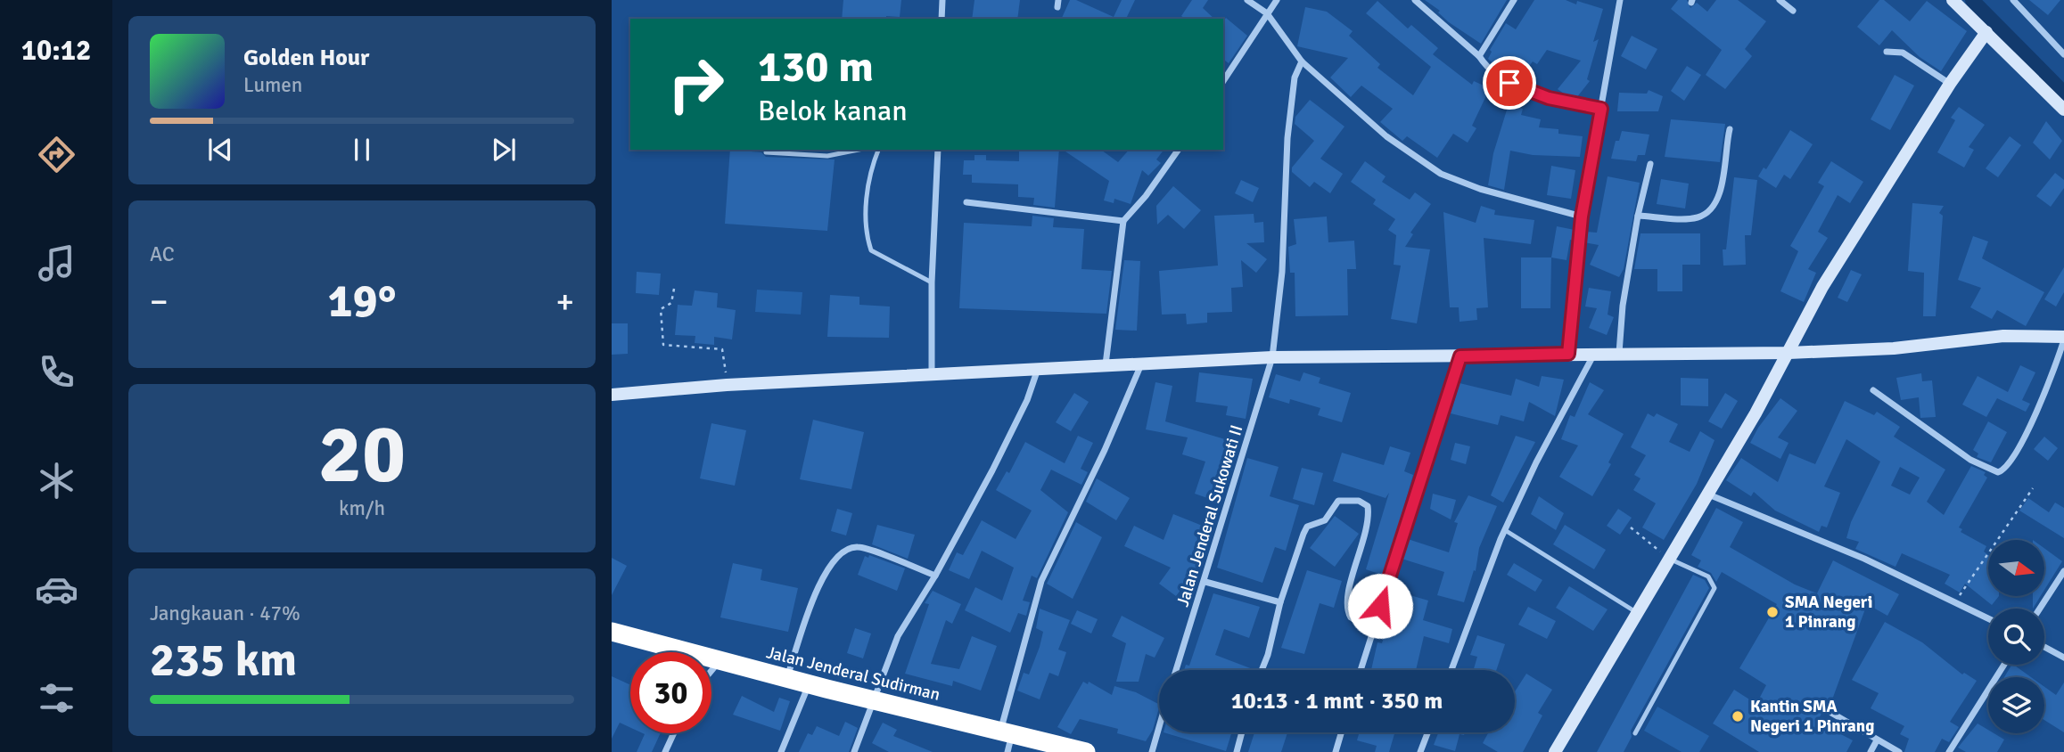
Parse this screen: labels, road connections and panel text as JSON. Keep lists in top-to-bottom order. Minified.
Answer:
{"streets":{"highway":["Jalan Jenderal Sudirman"],"street":["Jalan Jenderal Sukowati II"]},"places":["SMA Negeri 1 Pinrang","Kantin SMA Negeri 1 Pinrang"],"north":"right","page":{"tabs":"10:12","turn":["130 m","Belok kanan"],"song":["Golden Hour","Lumen"],"tile":["AC",["20","km/h"],["Jangkauan · 47%","235 km"]],"heat":["−","19°","+"],"limit":"30","trip":"10:13 · 1 mnt · 350 m"}}
